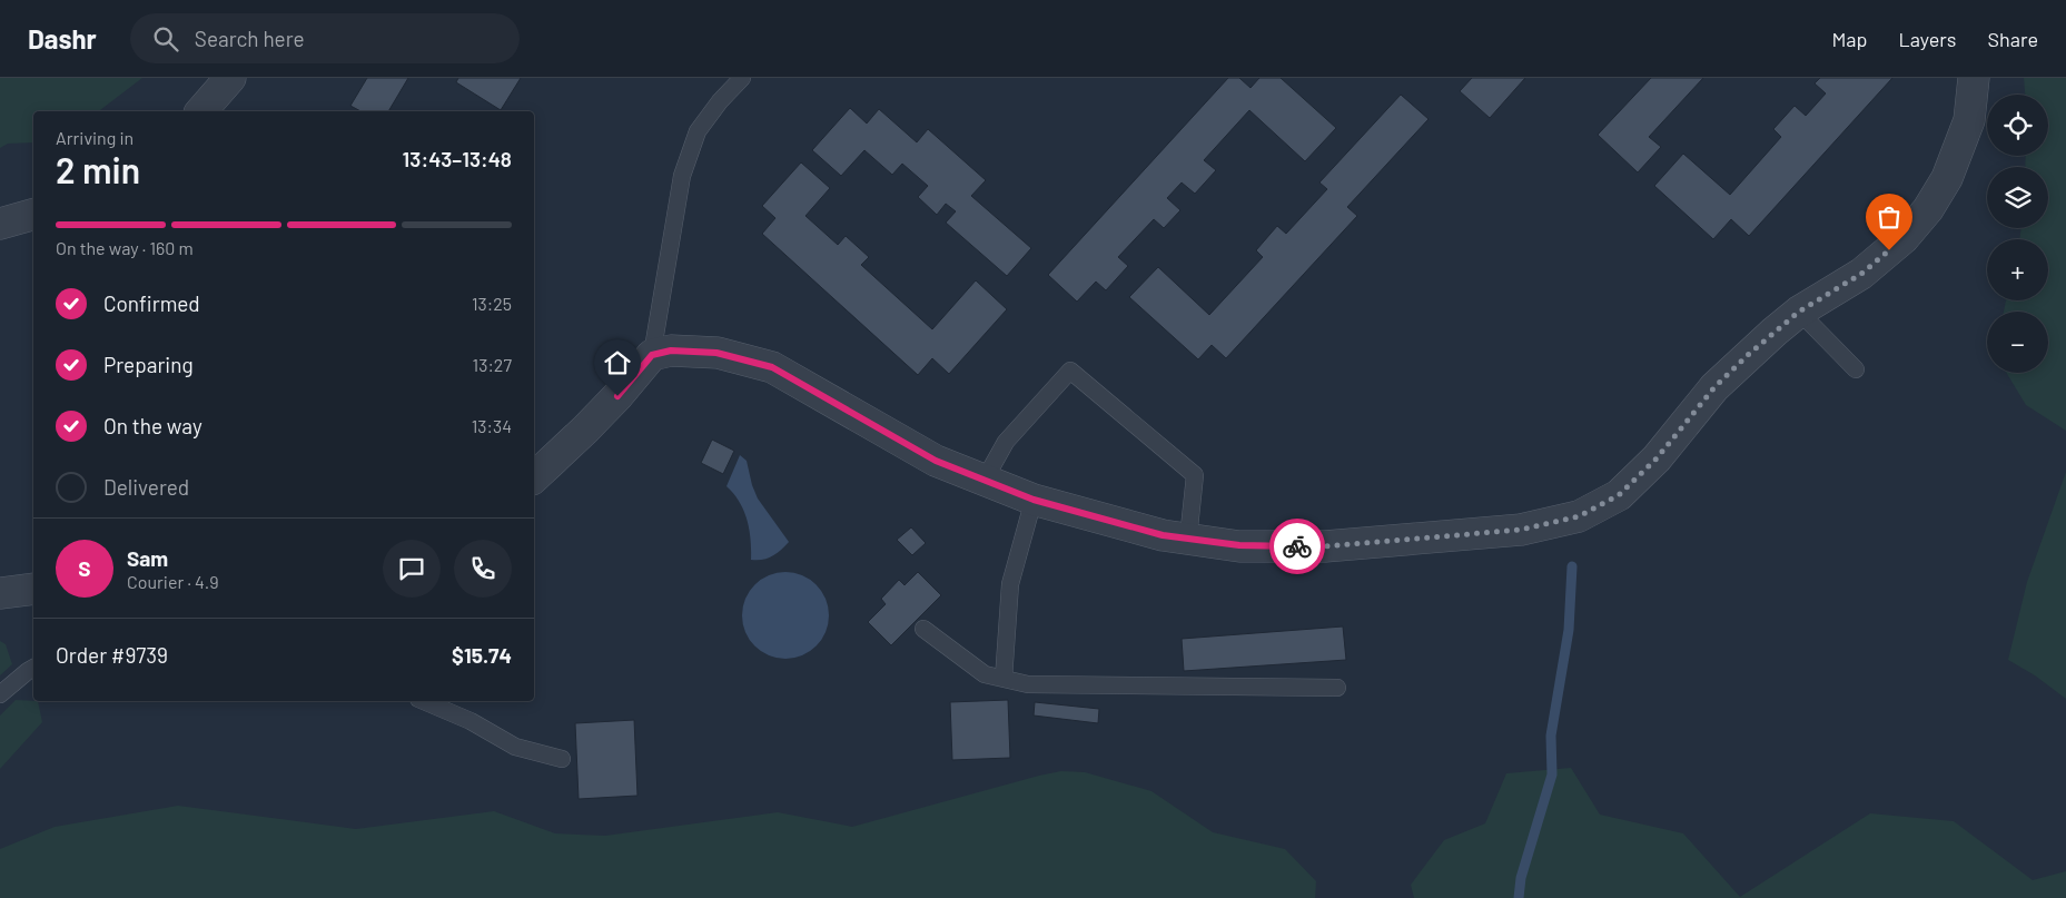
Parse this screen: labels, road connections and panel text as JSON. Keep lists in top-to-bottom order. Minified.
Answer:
{"page":{"header":"Dashr","search":"Search here","nav":["Map","Layers","Share"],"map_buttons":["+","−"],"heading":["2 min","Arriving in","13:43–13:48"],"panel":["Sam","Courier · 4.9","Order #9739","$15.74"],"bar":"On the way · 160 m","list":[["Confirmed","13:25"],["Preparing","13:27"],["On the way","13:34"],"Delivered"],"round":"S"}}
